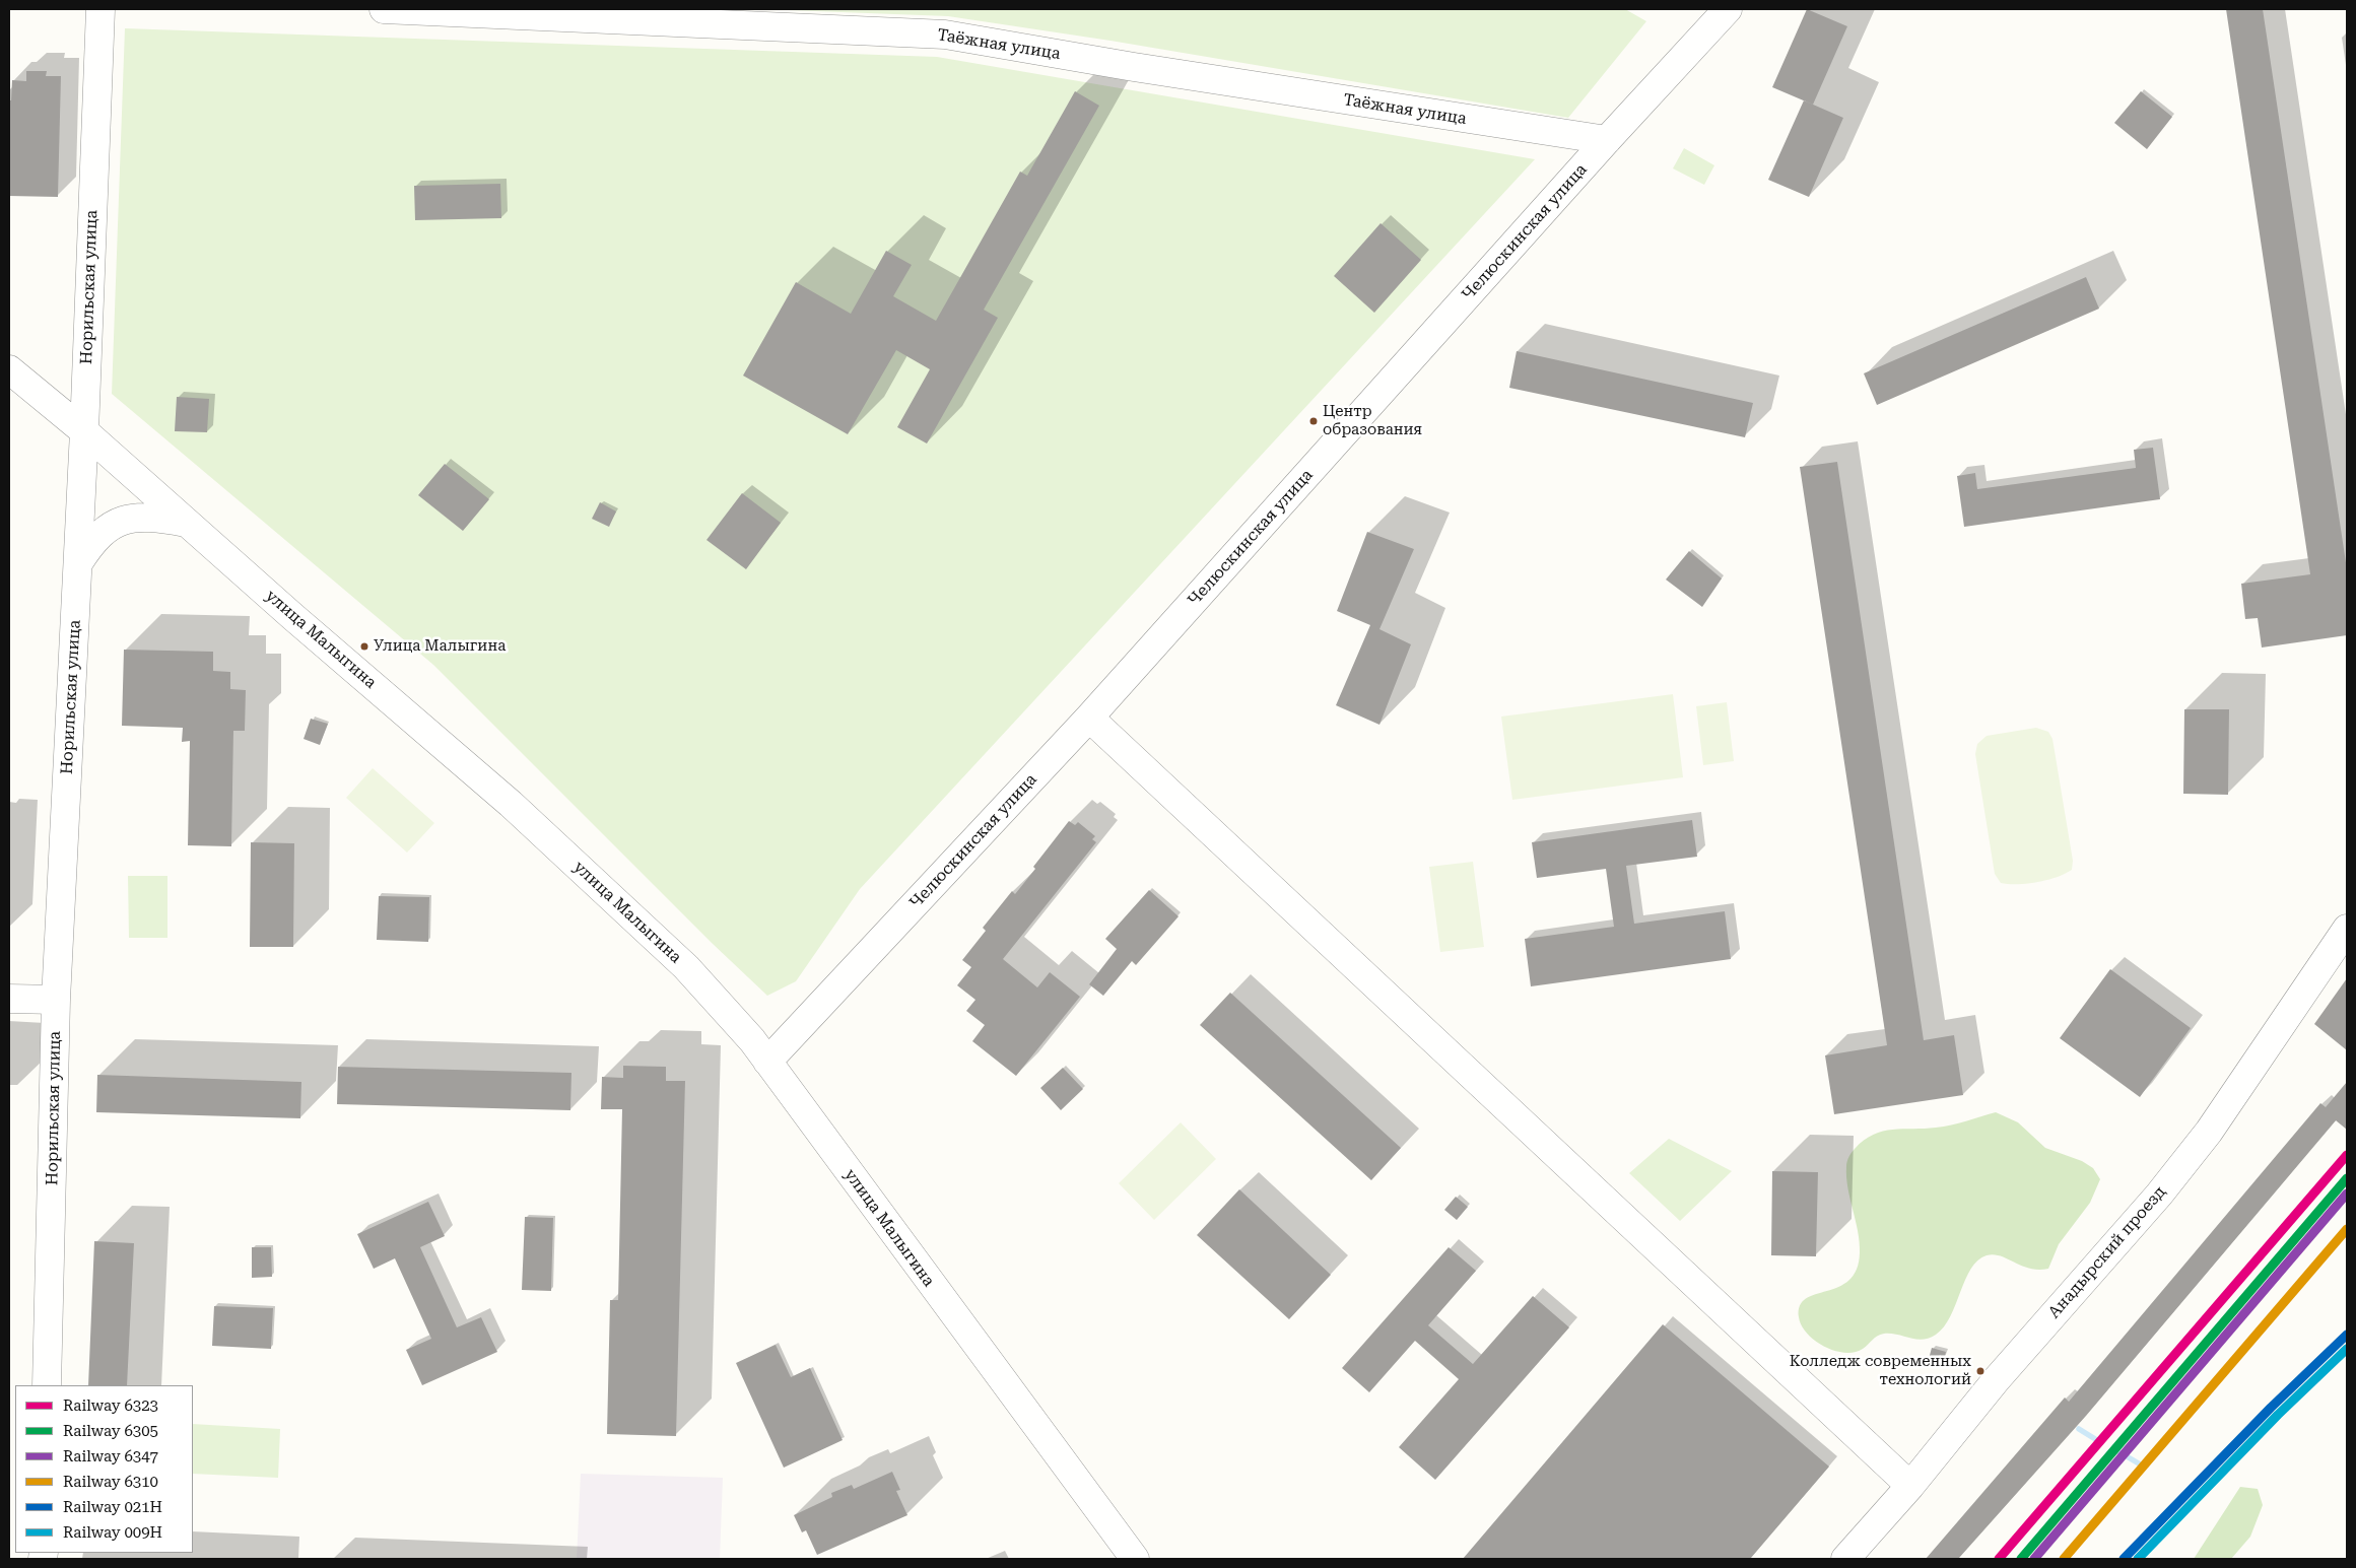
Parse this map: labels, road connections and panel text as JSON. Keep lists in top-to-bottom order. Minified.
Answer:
{"streets":{"street":["Таёжная улица","Челюскинская улица","Норильская улица","улица Малыгина","Анадырский проезд"]},"crossings":[["Таёжная улица","Челюскинская улица"],["Челюскинская улица","улица Малыгина"],["Норильская улица","улица Малыгина"]],"places":["Центр образования","Улица Малыгина","Колледж современных технологий"],"lines":["rail line 6323","rail line 6305","rail line 6347","rail line 6310","rail line 021Н","rail line 009Н"],"legend":["Railway 6323","Railway 6305","Railway 6347","Railway 6310","Railway 021Н","Railway 009Н"]}
